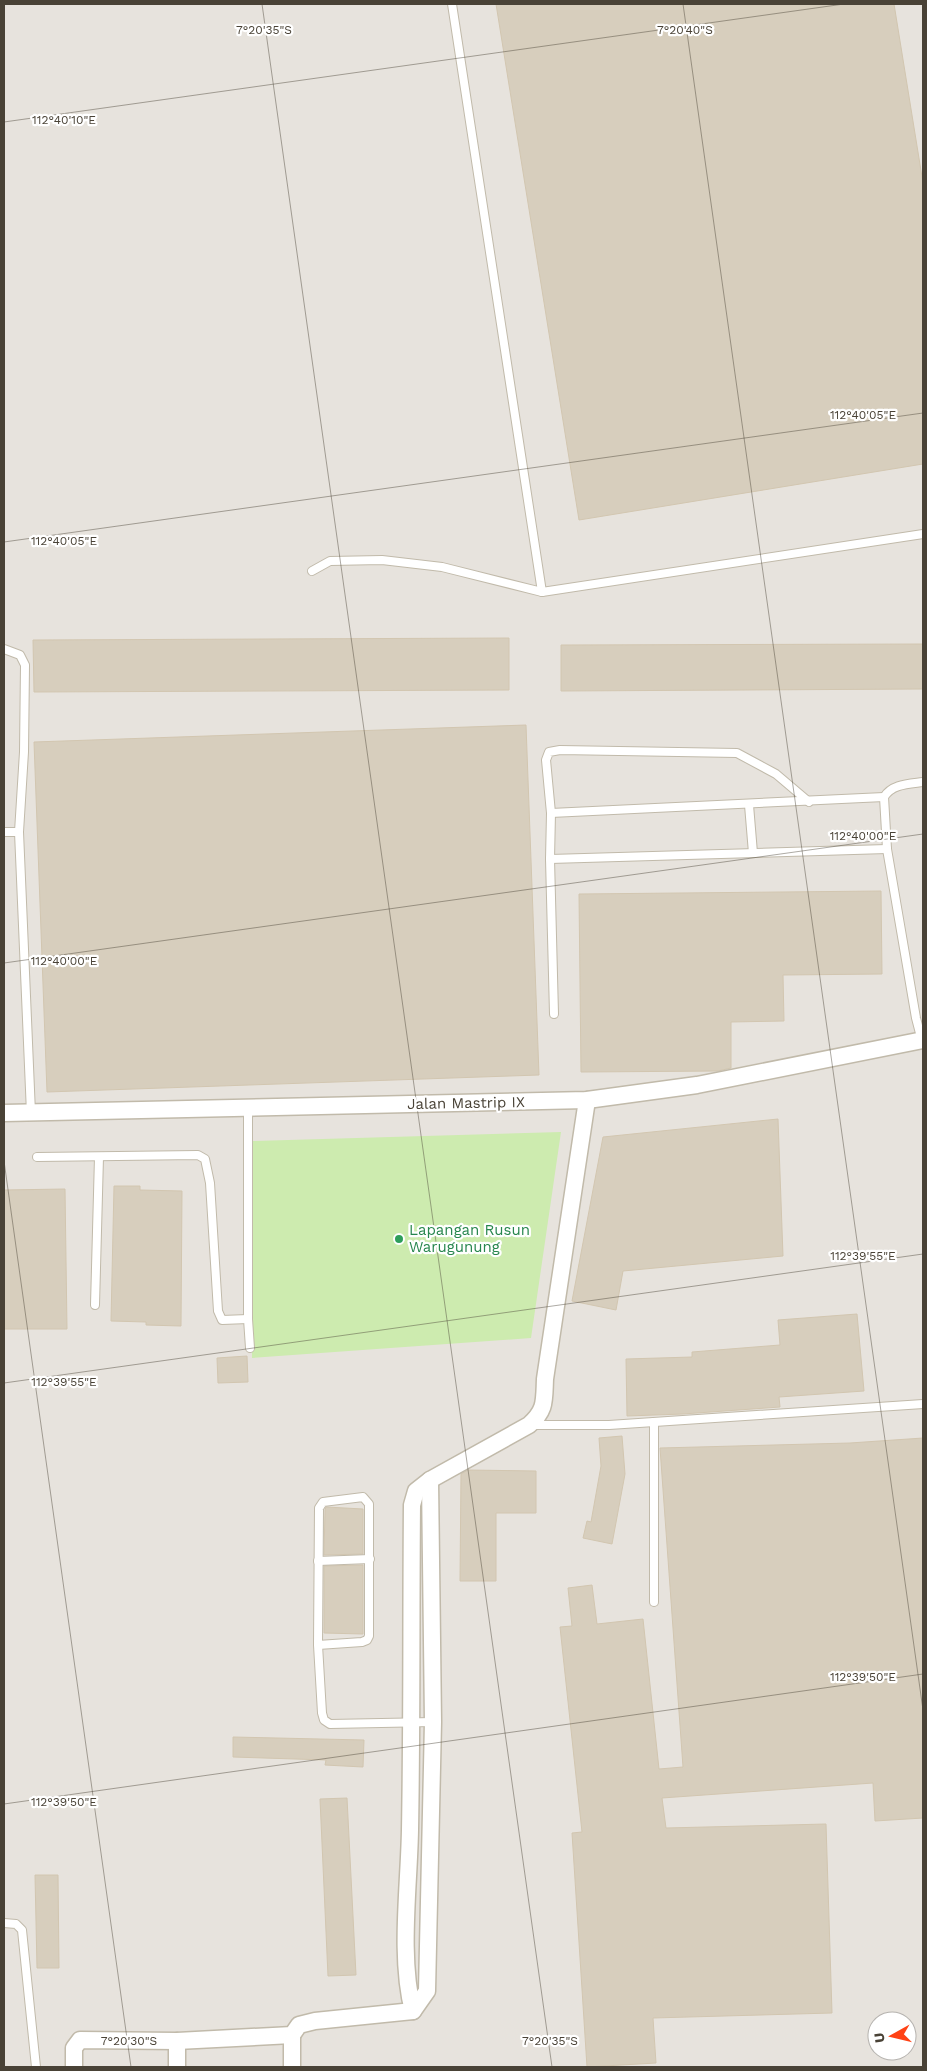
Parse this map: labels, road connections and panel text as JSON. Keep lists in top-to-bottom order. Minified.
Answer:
{"streets":{"street":["Jalan Mastrip IX"]},"places":["Lapangan Rusun Warugunung"],"north":"left","coordinates":["7°20'35\"S","7°20'40\"S","112°40'10\"E","112°40'05\"E","112°40'00\"E","112°39'55\"E","112°39'50\"E","7°20'30\"S"]}
